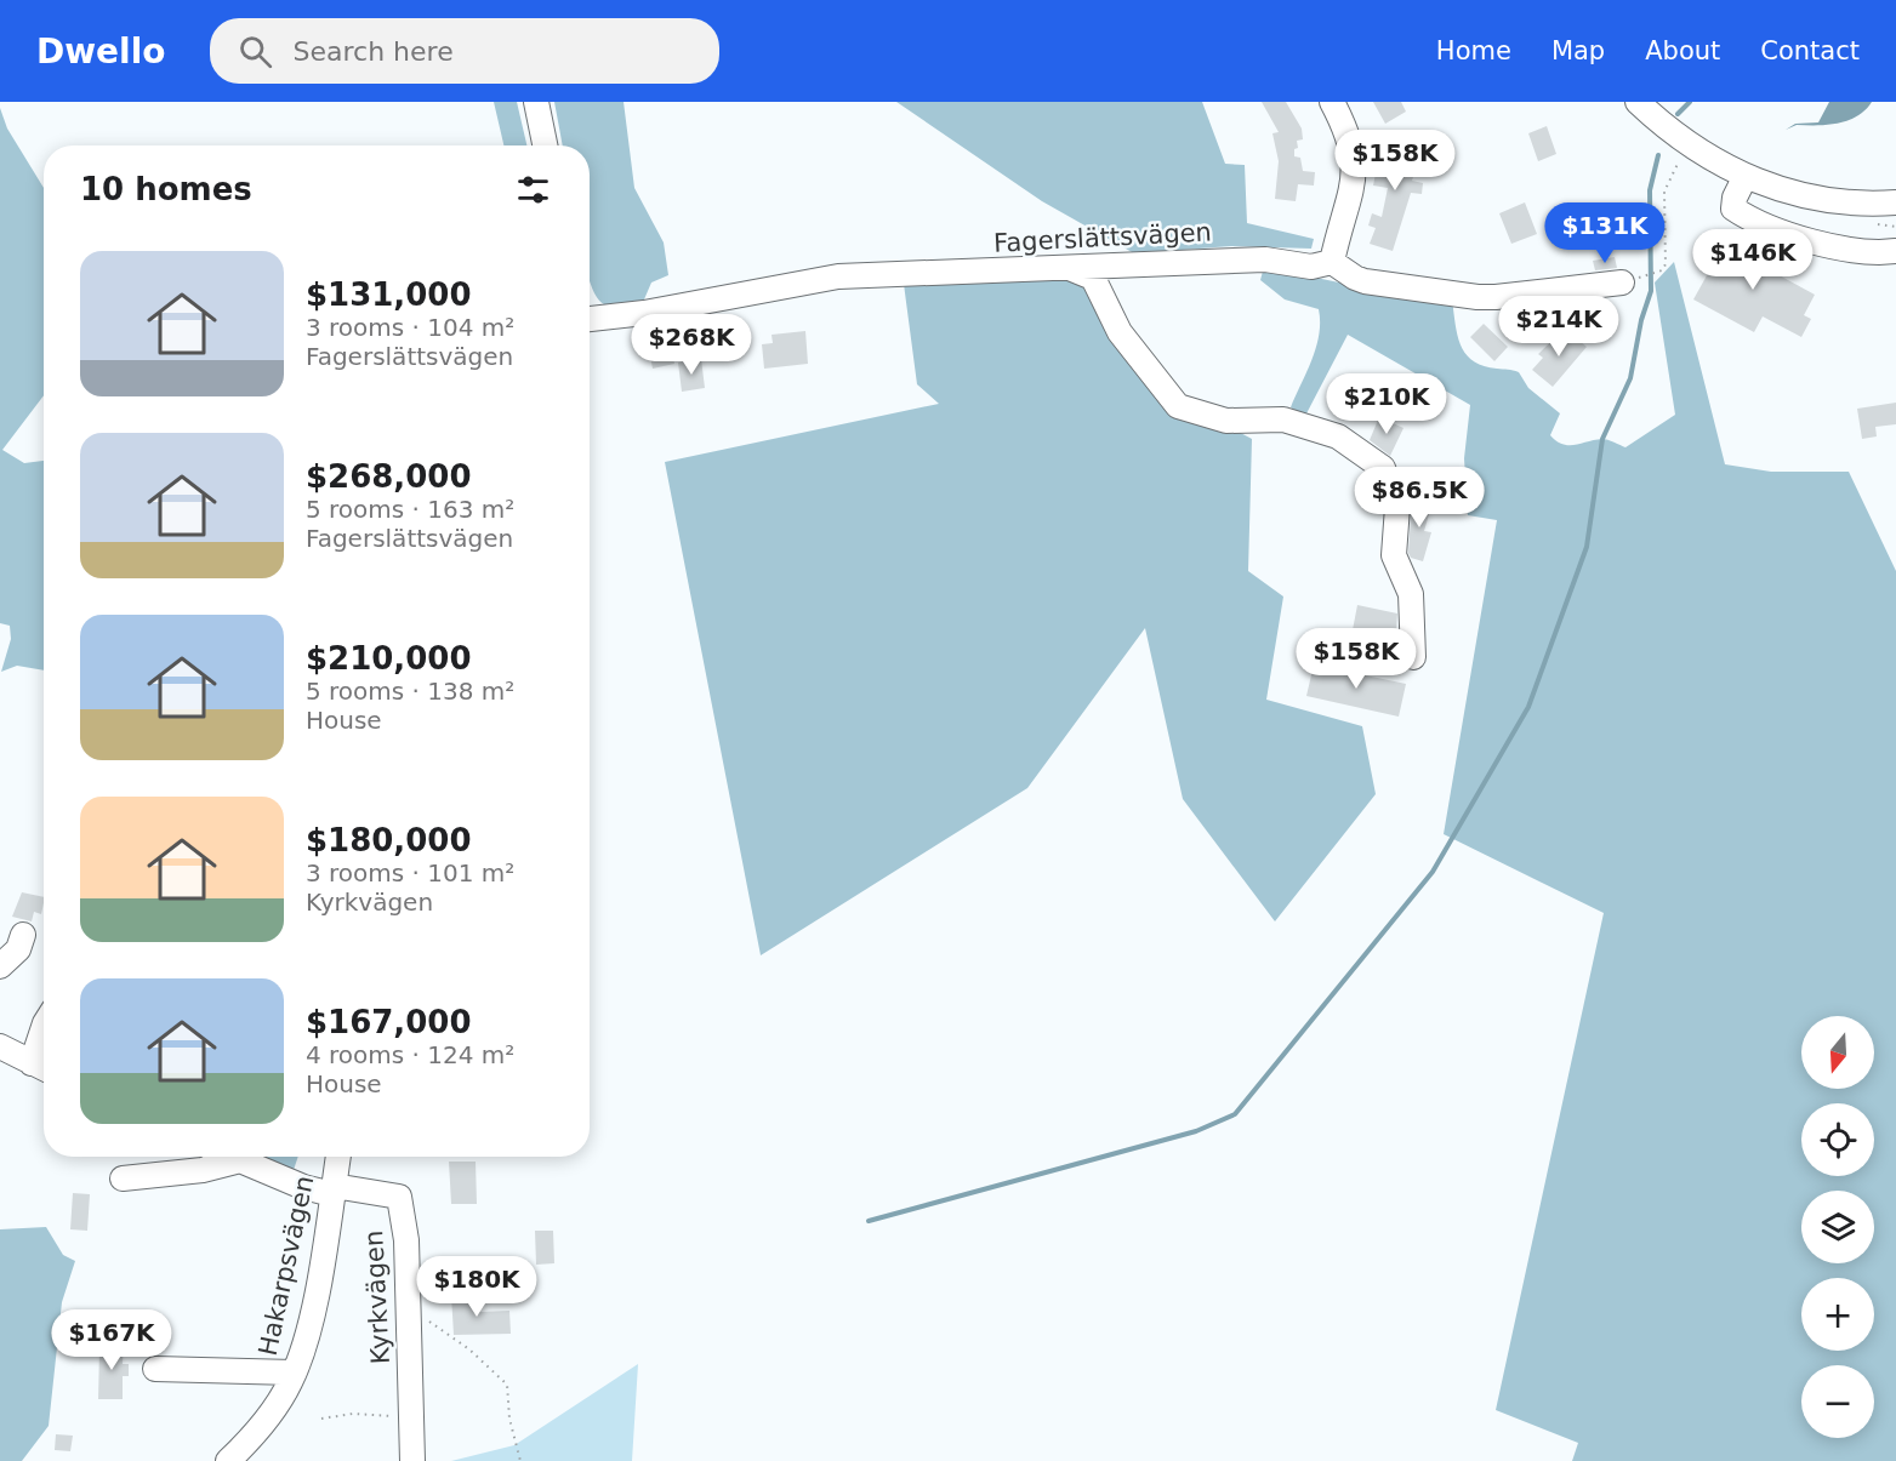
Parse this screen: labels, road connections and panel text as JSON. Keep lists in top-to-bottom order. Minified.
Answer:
{"streets":{"street":["Fagerslättsvägen","Hakarpsvägen","Kyrkvägen"]},"crossings":[["Hakarpsvägen","Kyrkvägen"]],"north":"bottom","page":{"header":"Dwello","search":"Search here","nav":["Home","Map","About","Contact"],"price":["$158K","$131K","$146K","$214K","$268K","$210K","$86.5K","$158K","$180K","$167K"],"heading":"10 homes","list":[{"name":"$131,000","note":"3 rooms · 104 m² · Fagerslättsvägen"},{"name":"$268,000","note":"5 rooms · 163 m² · Fagerslättsvägen"},{"name":"$210,000","note":"5 rooms · 138 m² · House"},{"name":"$180,000","note":"3 rooms · 101 m² · Kyrkvägen"},{"name":"$167,000","note":"4 rooms · 124 m² · House"}],"map_buttons":["+","−"]}}
